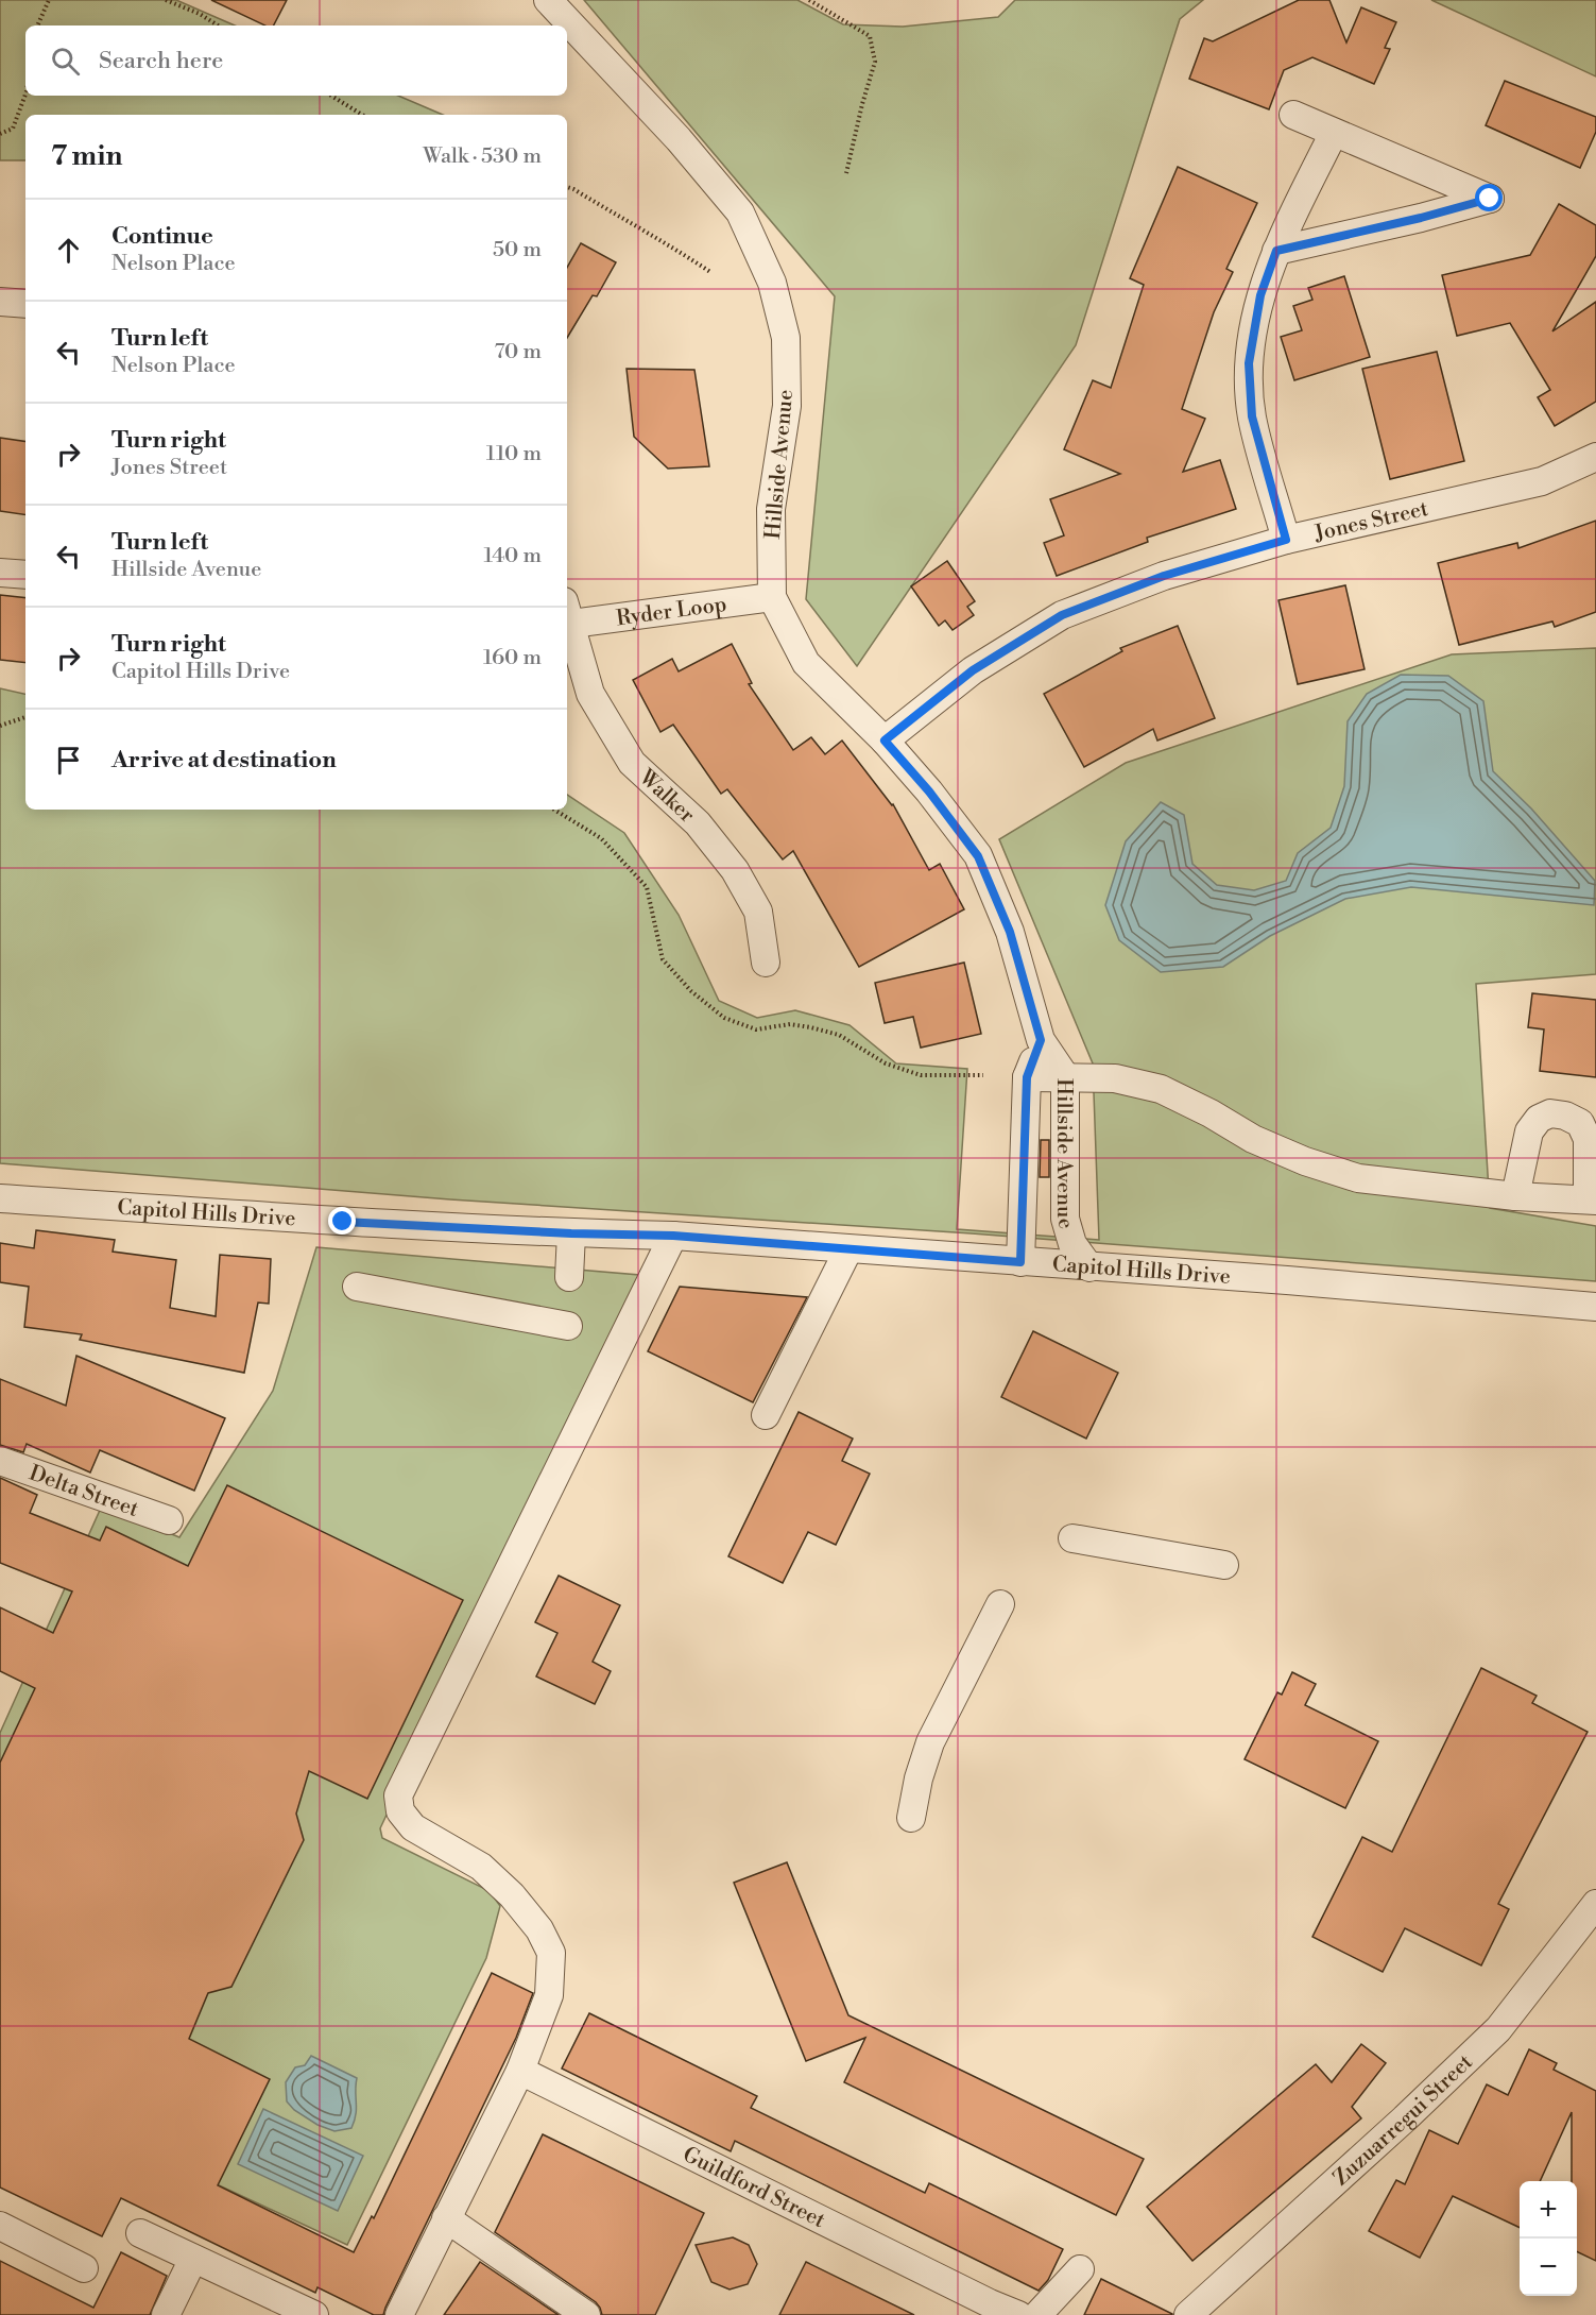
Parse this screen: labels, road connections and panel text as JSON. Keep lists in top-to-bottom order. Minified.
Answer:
{"streets":{"street":["Hillside Avenue","Jones Street","Ryder Loop","Walker","Capitol Hills Drive","Delta Street","Zuzuarregui Street","Guildford Street"]},"crossings":[["Hillside Avenue","Jones Street"],["Hillside Avenue","Ryder Loop"],["Hillside Avenue","Capitol Hills Drive"]],"page":{"search":"Search here","heading":["7 min","Walk · 530 m"],"list":[["Continue","Nelson Place","50 m"],["Turn left","Nelson Place","70 m"],["Turn right","Jones Street","110 m"],["Turn left","Hillside Avenue","140 m"],["Turn right","Capitol Hills Drive","160 m"],"Arrive at destination"],"map_buttons":["+","−"]}}
